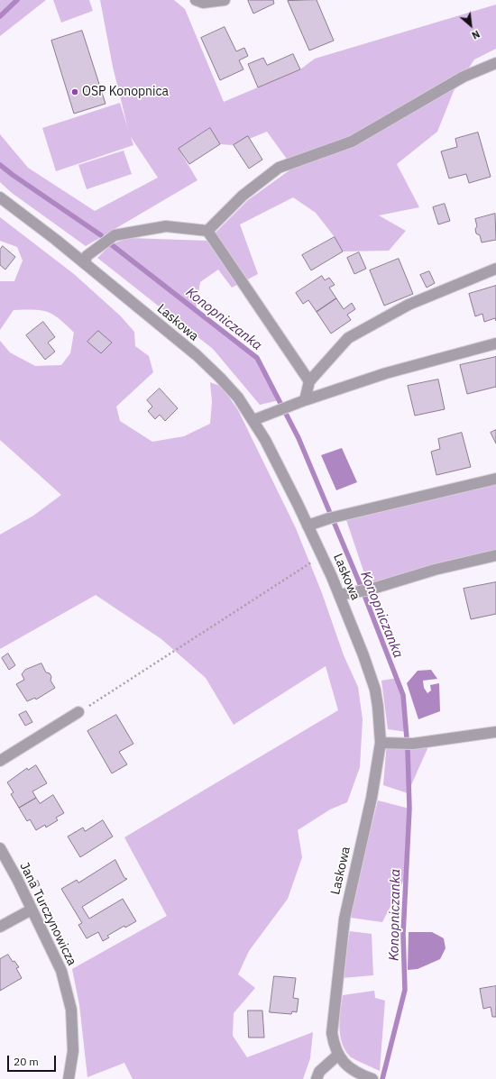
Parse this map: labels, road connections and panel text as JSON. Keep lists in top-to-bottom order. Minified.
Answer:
{"streets":{"street":["Laskowa","Jana Turczynowicza"]},"water":["Konopniczanka"],"places":["OSP Konopnica"],"scale_bar":"20 m","north":"bottom right"}
